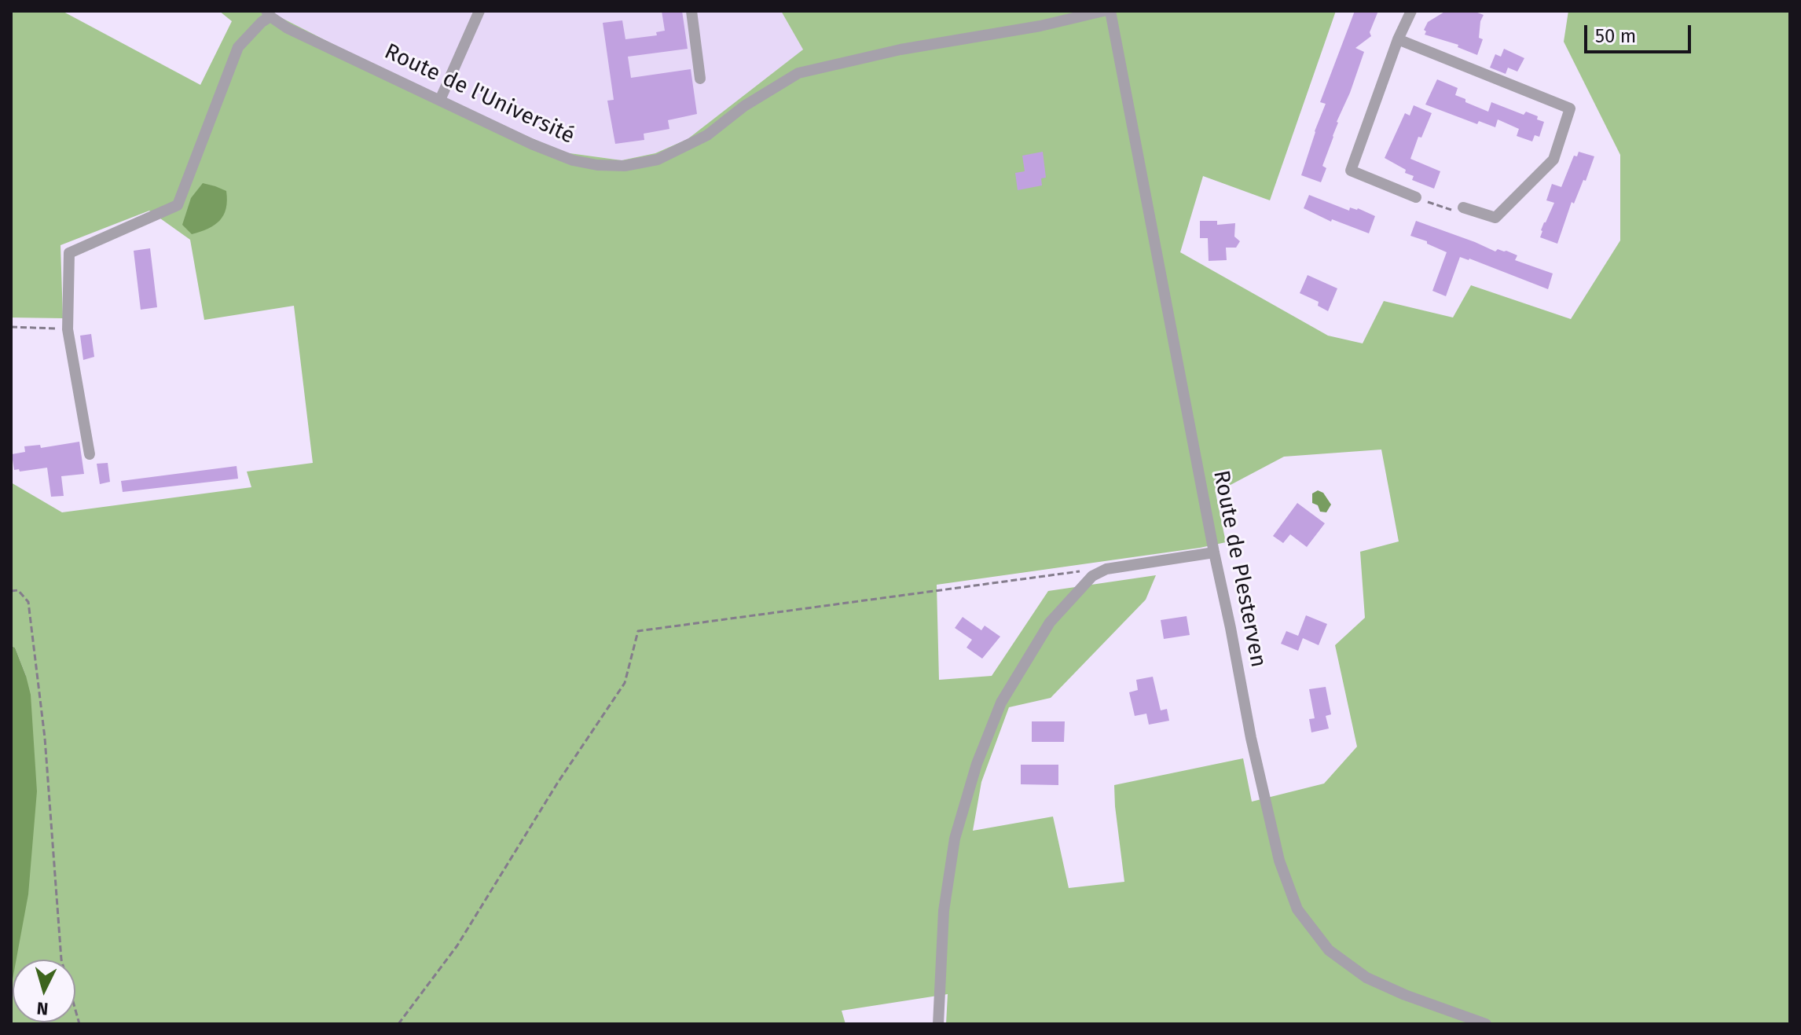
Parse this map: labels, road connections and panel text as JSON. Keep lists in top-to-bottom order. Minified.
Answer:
{"streets":{"street":["Route de l'Université","Route de Plesterven"]},"scale_bar":"50 m","north":"bottom"}
